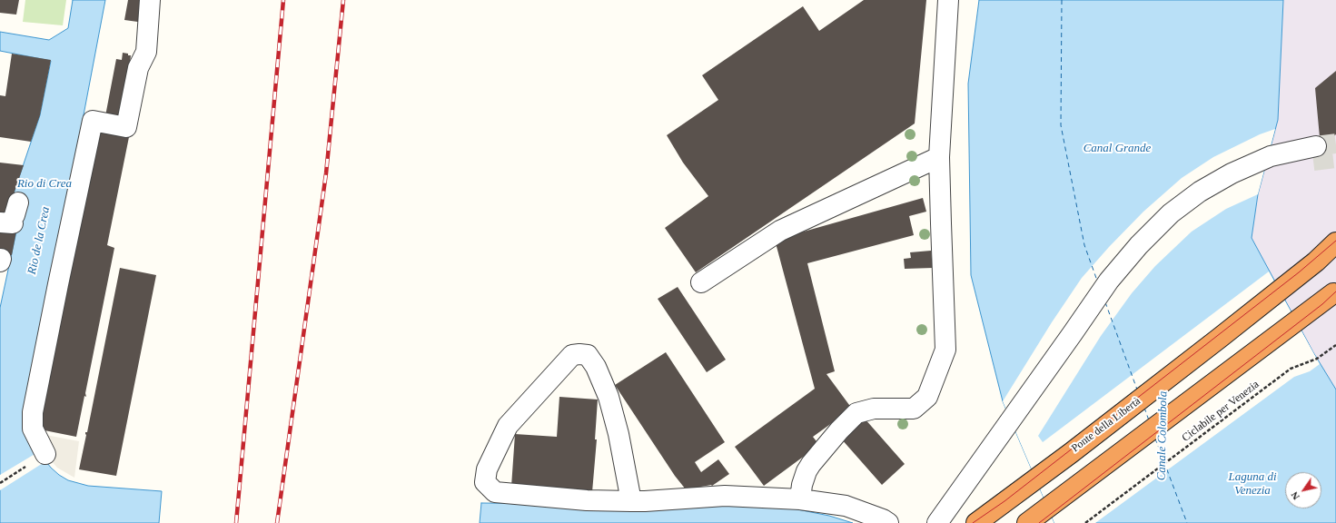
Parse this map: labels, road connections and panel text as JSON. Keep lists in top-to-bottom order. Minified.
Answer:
{"streets":{"highway":["Ponte della Libertà"],"path":["Ciclabile per Venezia"]},"water":["Canal Grande","Rio di Crea","Rio de la Crea","Canale Colombola","Laguna di Venezia"],"north":"bottom left"}
